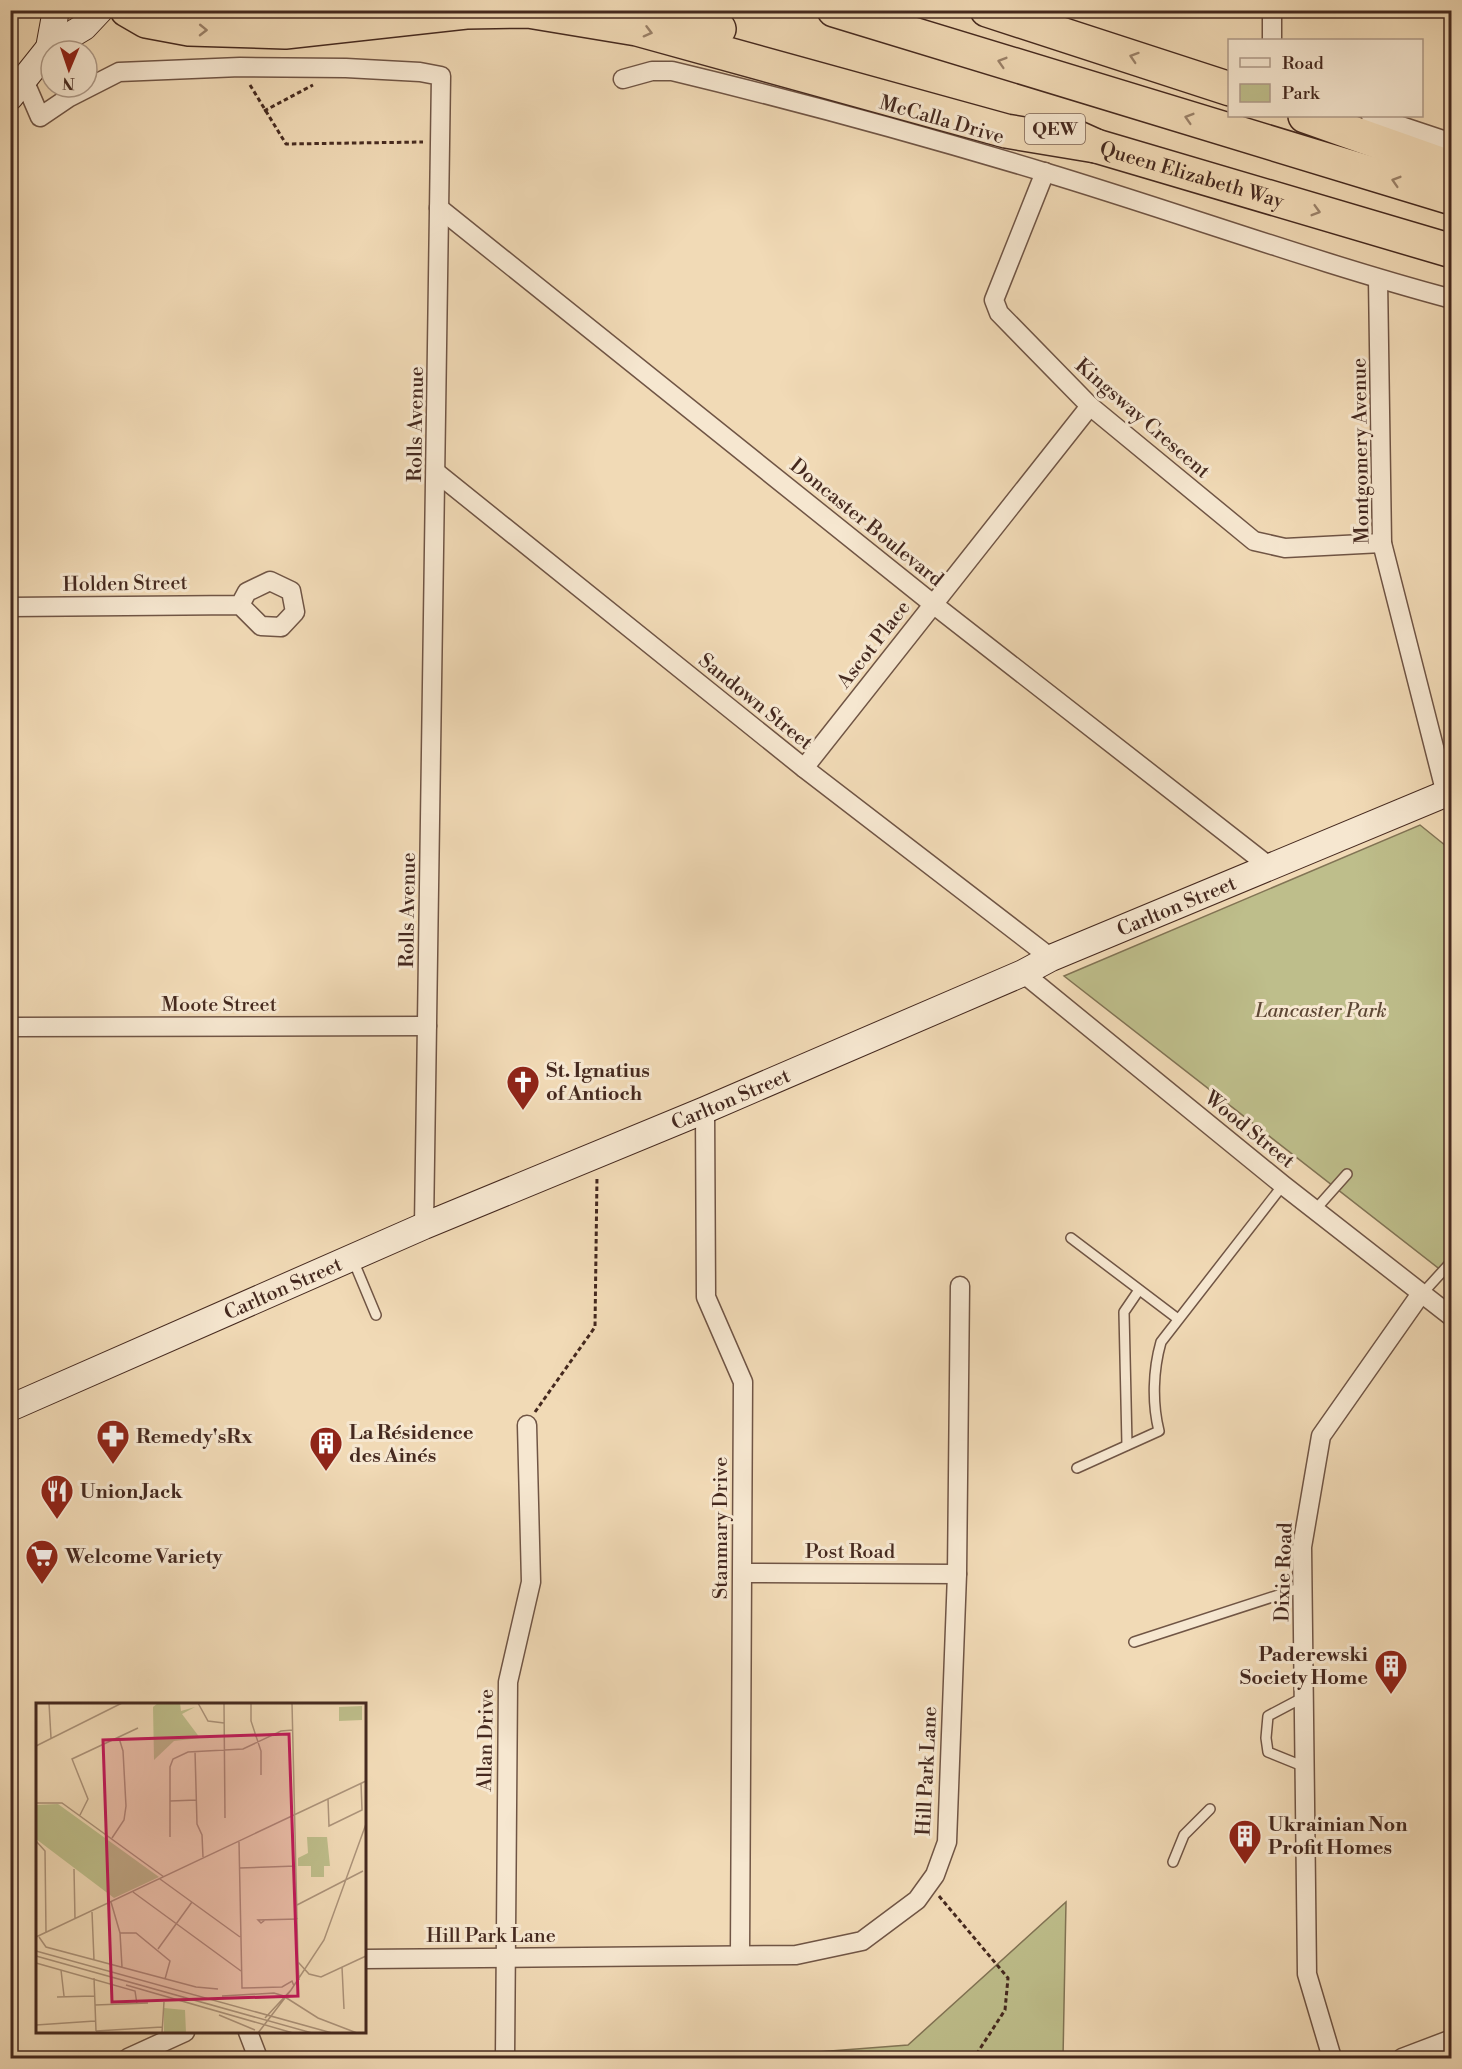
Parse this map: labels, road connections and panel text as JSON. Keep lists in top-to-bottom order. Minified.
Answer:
{"streets":{"highway":["QEW","Queen Elizabeth Way"],"main road":["Carlton Street"],"street":["McCalla Drive","Kingsway Crescent","Rolls Avenue","Montgomery Avenue","Doncaster Boulevard","Holden Street","Ascot Place","Sandown Street","Moote Street","Wood Street","Stanmary Drive","Post Road","Dixie Road","Allan Drive","Hill Park Lane"]},"crossings":[["McCalla Drive","Kingsway Crescent"],["McCalla Drive","Montgomery Avenue"],["Kingsway Crescent","Montgomery Avenue"],["Kingsway Crescent","Ascot Place"],["Rolls Avenue","Doncaster Boulevard"],["Rolls Avenue","Sandown Street"],["Rolls Avenue","Carlton Street"],["Rolls Avenue","Moote Street"],["Montgomery Avenue","Carlton Street"],["Doncaster Boulevard","Ascot Place"],["Doncaster Boulevard","Carlton Street"],["Ascot Place","Sandown Street"],["Sandown Street","Carlton Street"],["Carlton Street","Wood Street"],["Carlton Street","Stanmary Drive"],["Wood Street","Dixie Road"],["Stanmary Drive","Post Road"],["Stanmary Drive","Hill Park Lane"],["Post Road","Hill Park Lane"],["Allan Drive","Hill Park Lane"]],"parks":["Lancaster Park"],"places":{"church":["St. Ignatius of Antioch"],"pharmacy":["Remedy'sRx"],"building":["La Résidence des Ainés","Paderewski Society Home","Ukrainian Non Profit Homes"],"restaurant":["Union Jack"],"supermarket":["Welcome Variety"]},"legend":["Road","Park"],"north":"bottom"}
